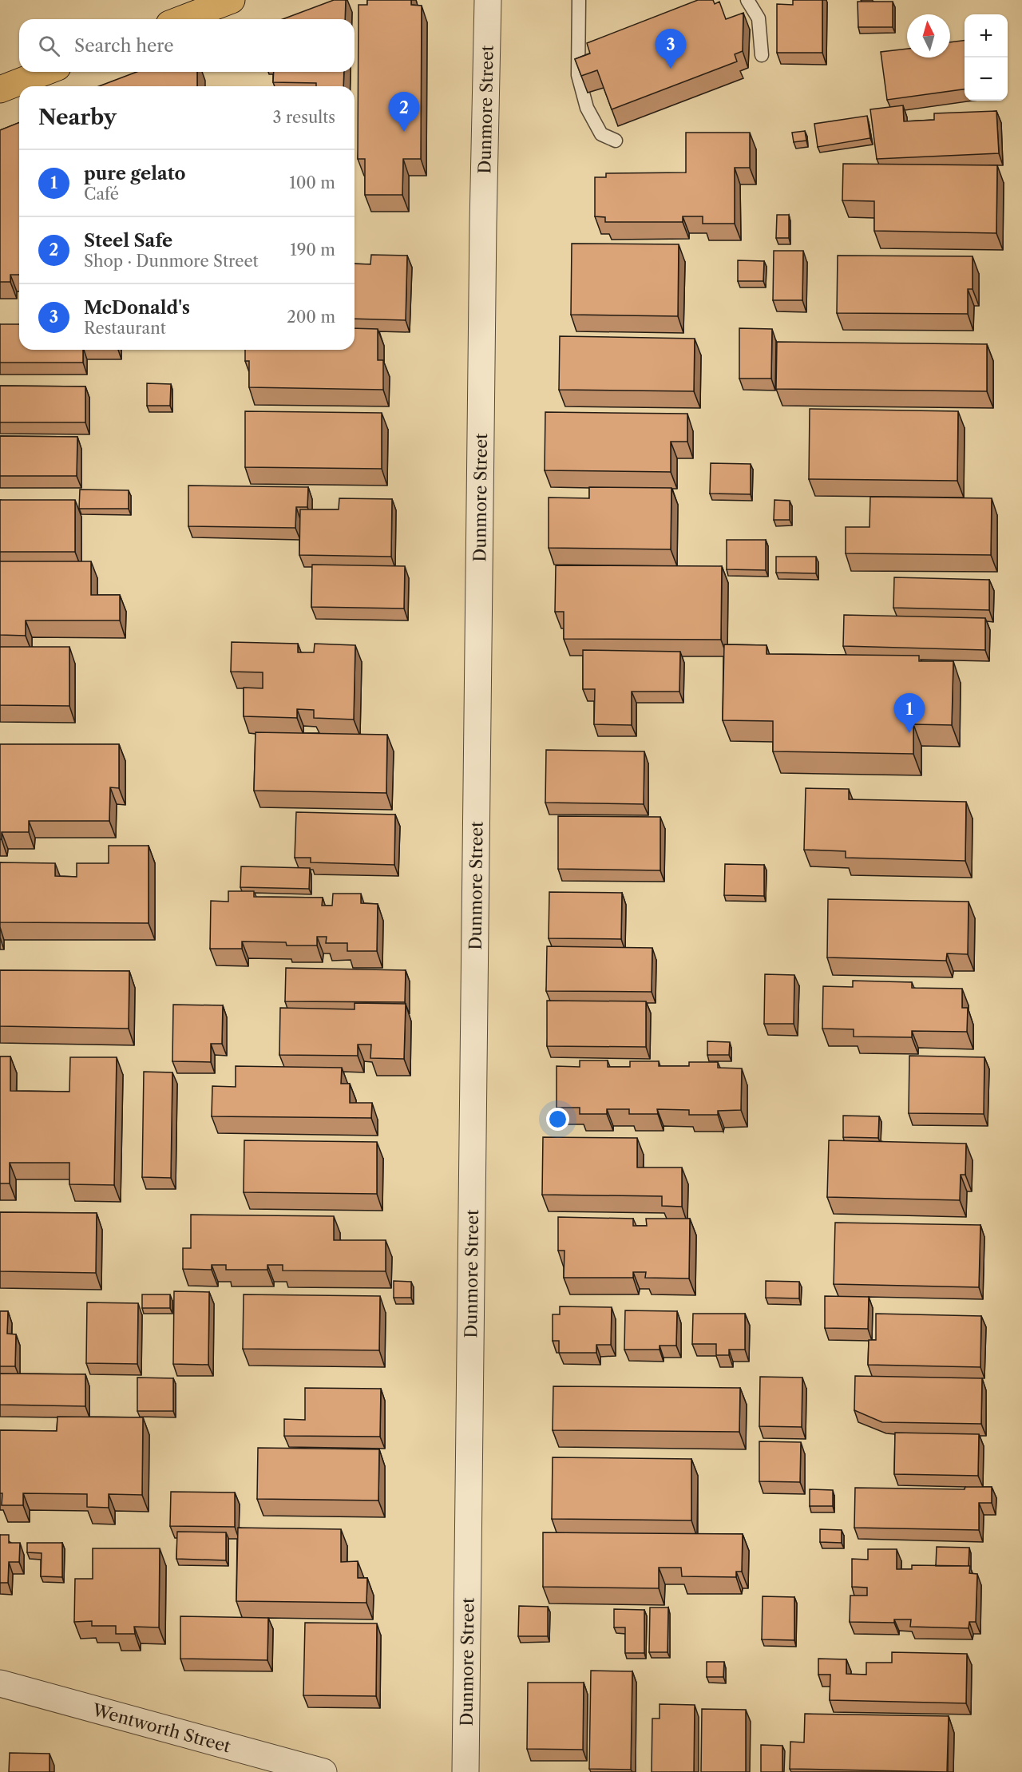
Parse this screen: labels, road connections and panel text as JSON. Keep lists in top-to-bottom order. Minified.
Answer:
{"streets":{"street":["Dunmore Street","Wentworth Street"]},"north":"top","page":{"map_buttons":["+","−"],"search":"Search here","pins":["3","2","1"],"heading":["Nearby","3 results"],"list":[{"mark":"1","name":"pure gelato","note":"Café","value":"100 m"},{"mark":"2","name":"Steel Safe","note":"Shop · Dunmore Street","value":"190 m"},{"mark":"3","name":"McDonald's","note":"Restaurant","value":"200 m"}]}}
